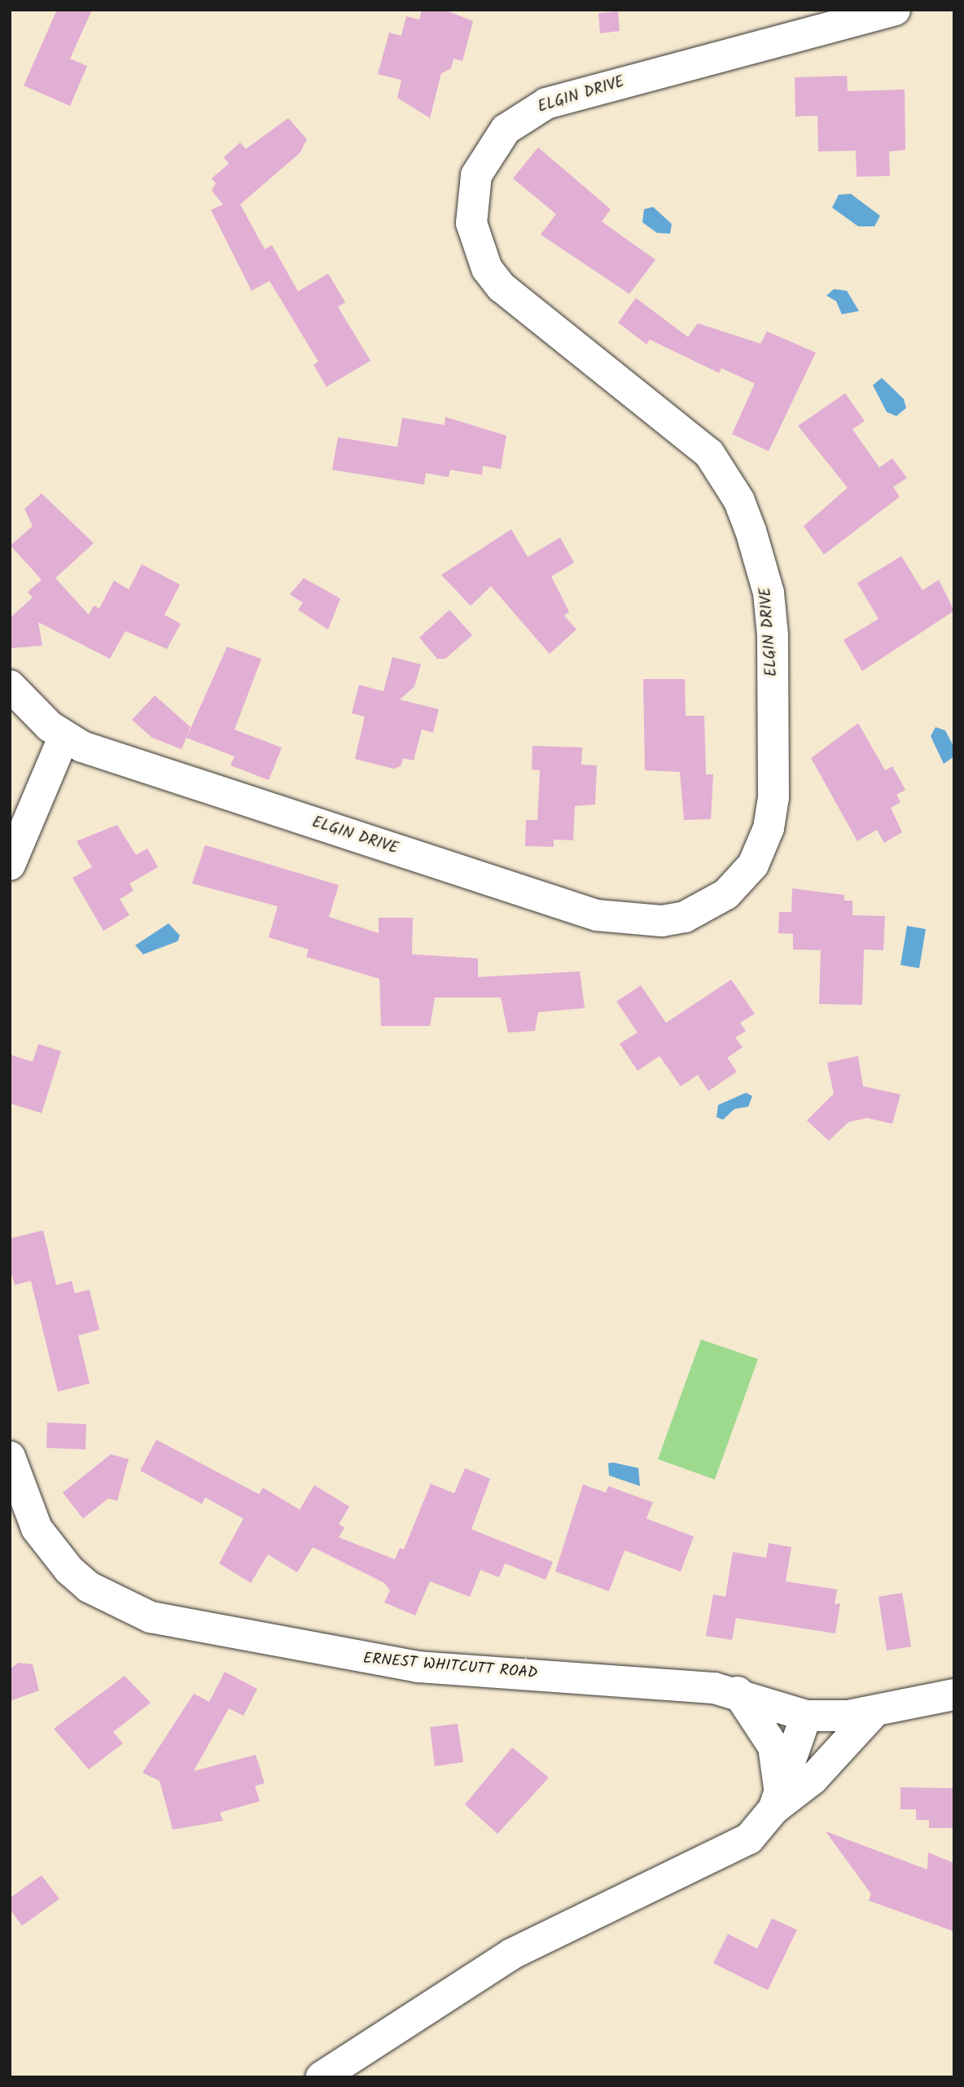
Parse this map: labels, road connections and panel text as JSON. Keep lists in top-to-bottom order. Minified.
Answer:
{"streets":{"street":["ELGIN DRIVE","ERNEST WHITCUTT ROAD"]}}
